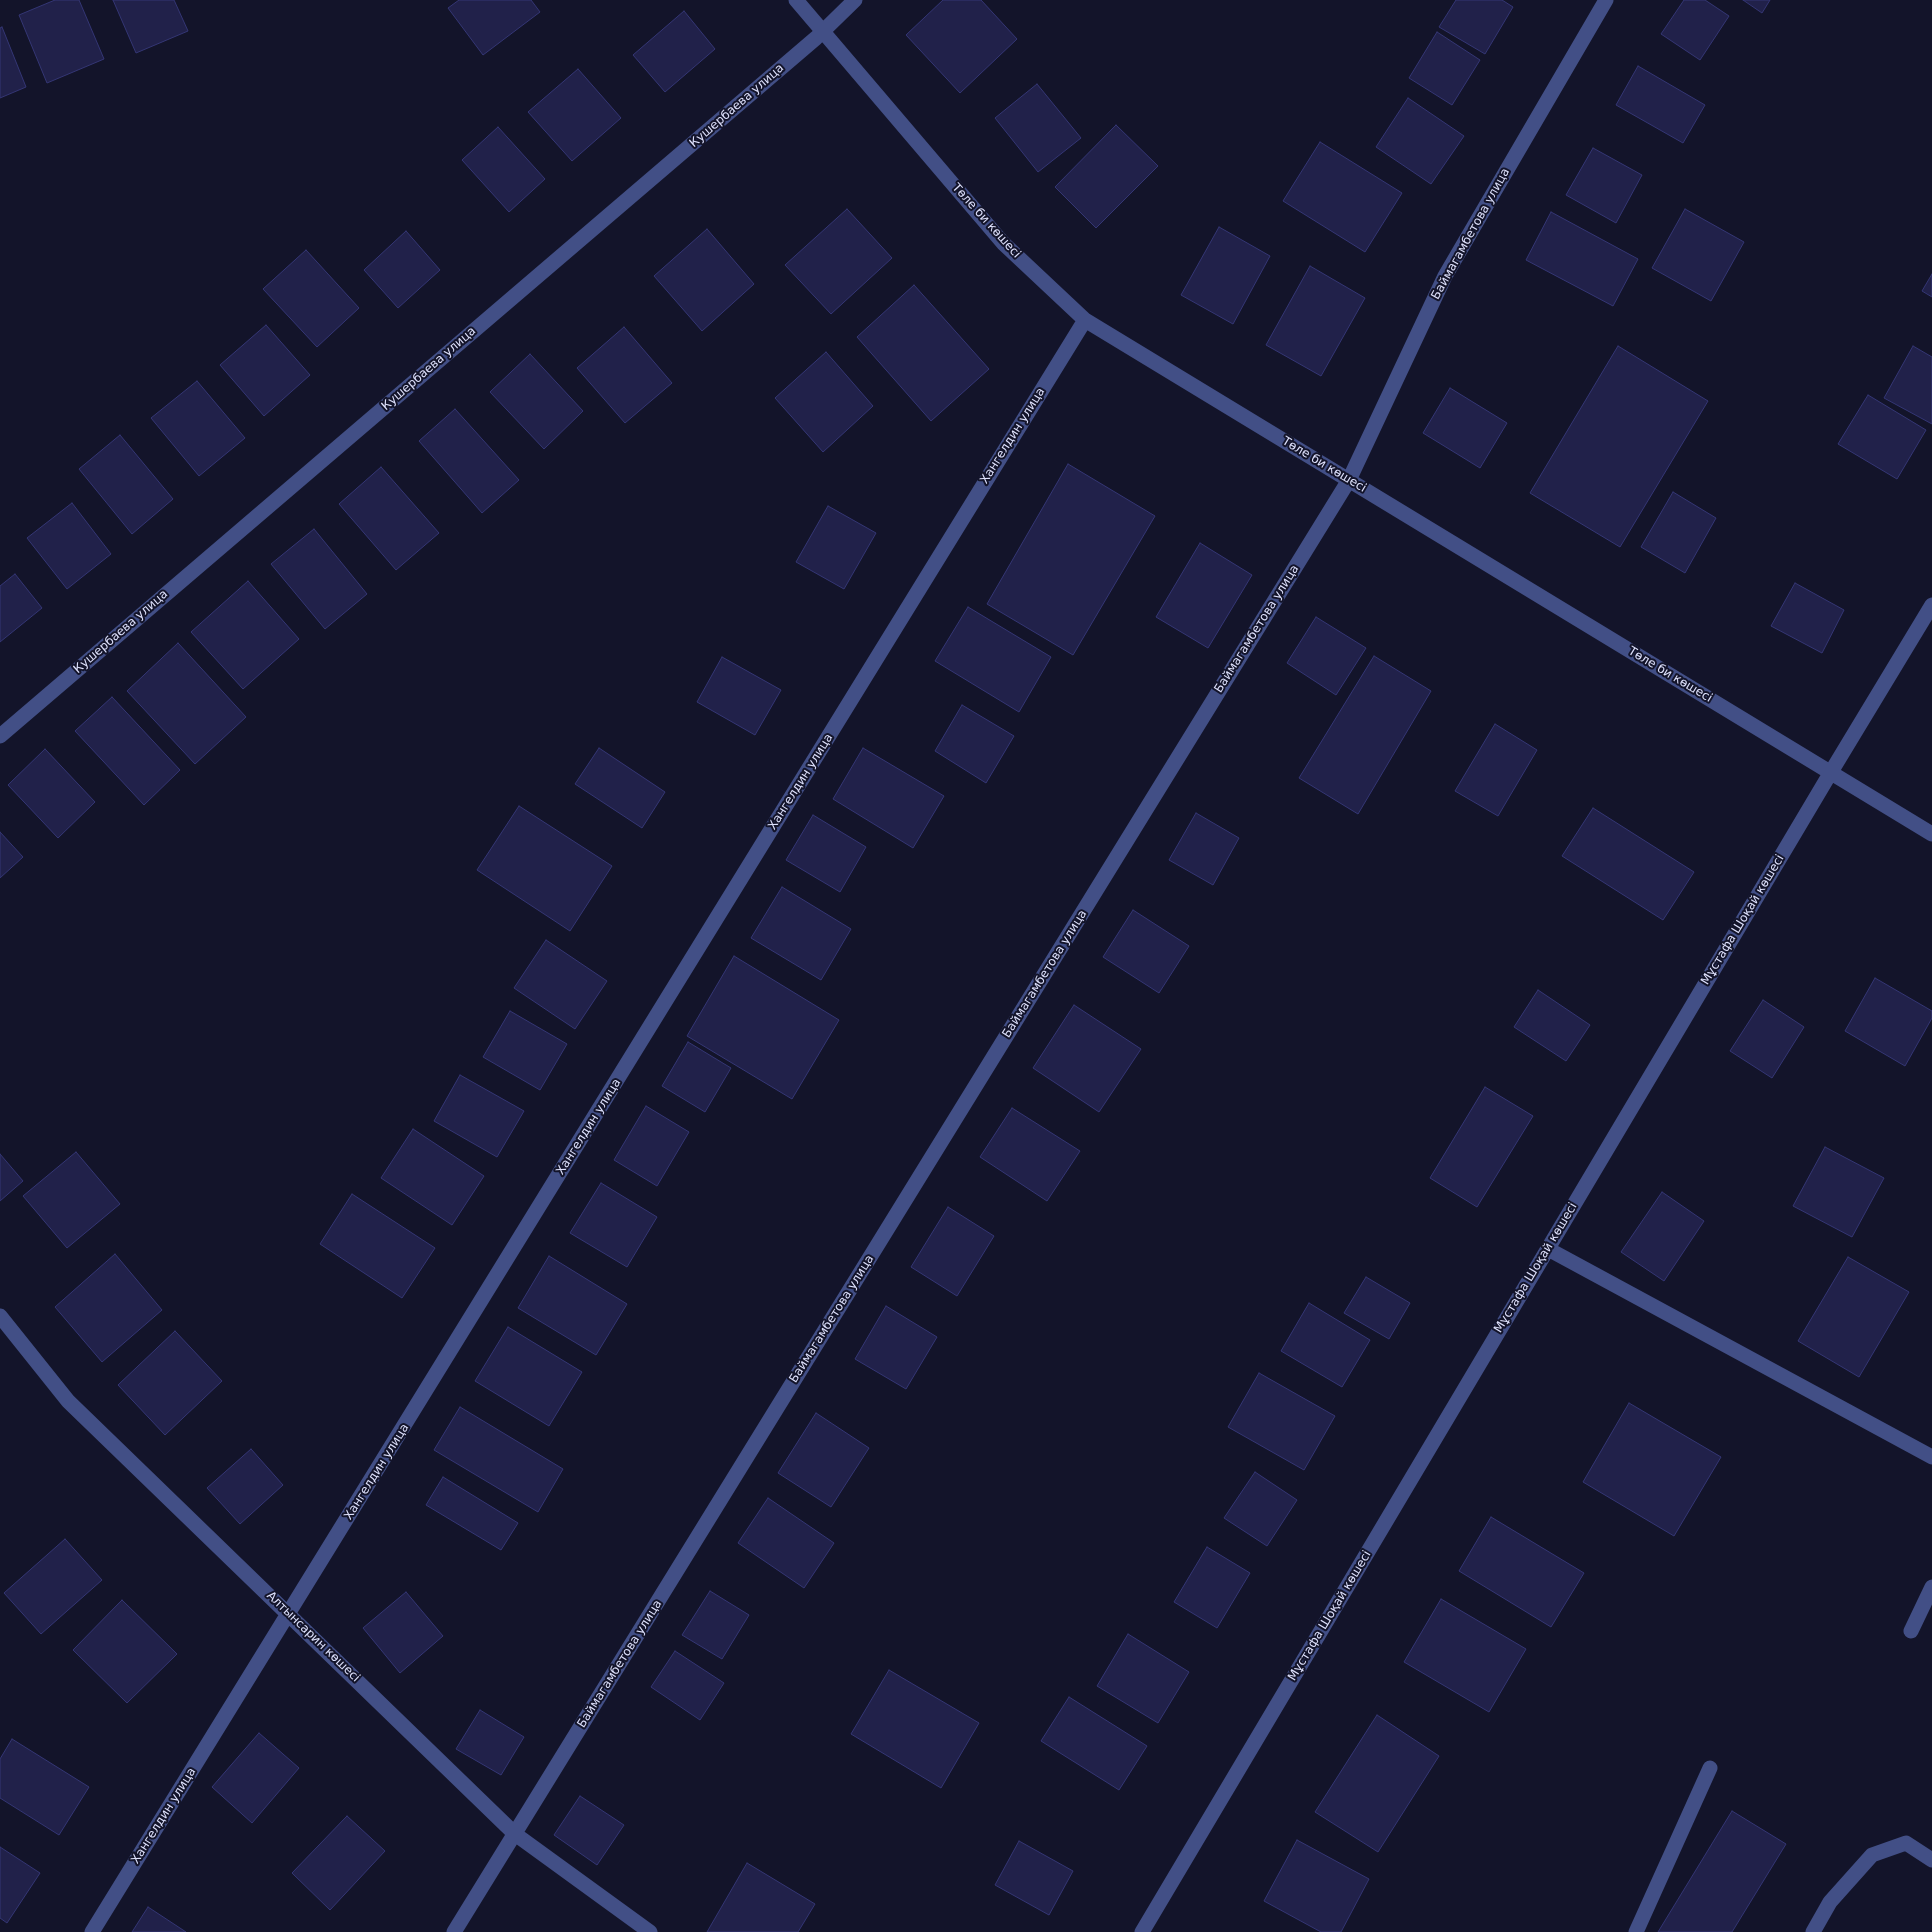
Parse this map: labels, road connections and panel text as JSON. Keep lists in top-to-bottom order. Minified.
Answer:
{"streets":{"street":["Кушербаева улица","Төле би көшесі","Баймагамбетова улица","Хангелдин улица","Мұстафа Шоқай көшесі","Алтынсарин көшесі"]},"crossings":[["Кушербаева улица","Төле би көшесі"],["Төле би көшесі","Баймагамбетова улица"],["Төле би көшесі","Хангелдин улица"],["Төле би көшесі","Мұстафа Шоқай көшесі"],["Баймагамбетова улица","Алтынсарин көшесі"],["Хангелдин улица","Алтынсарин көшесі"]]}
